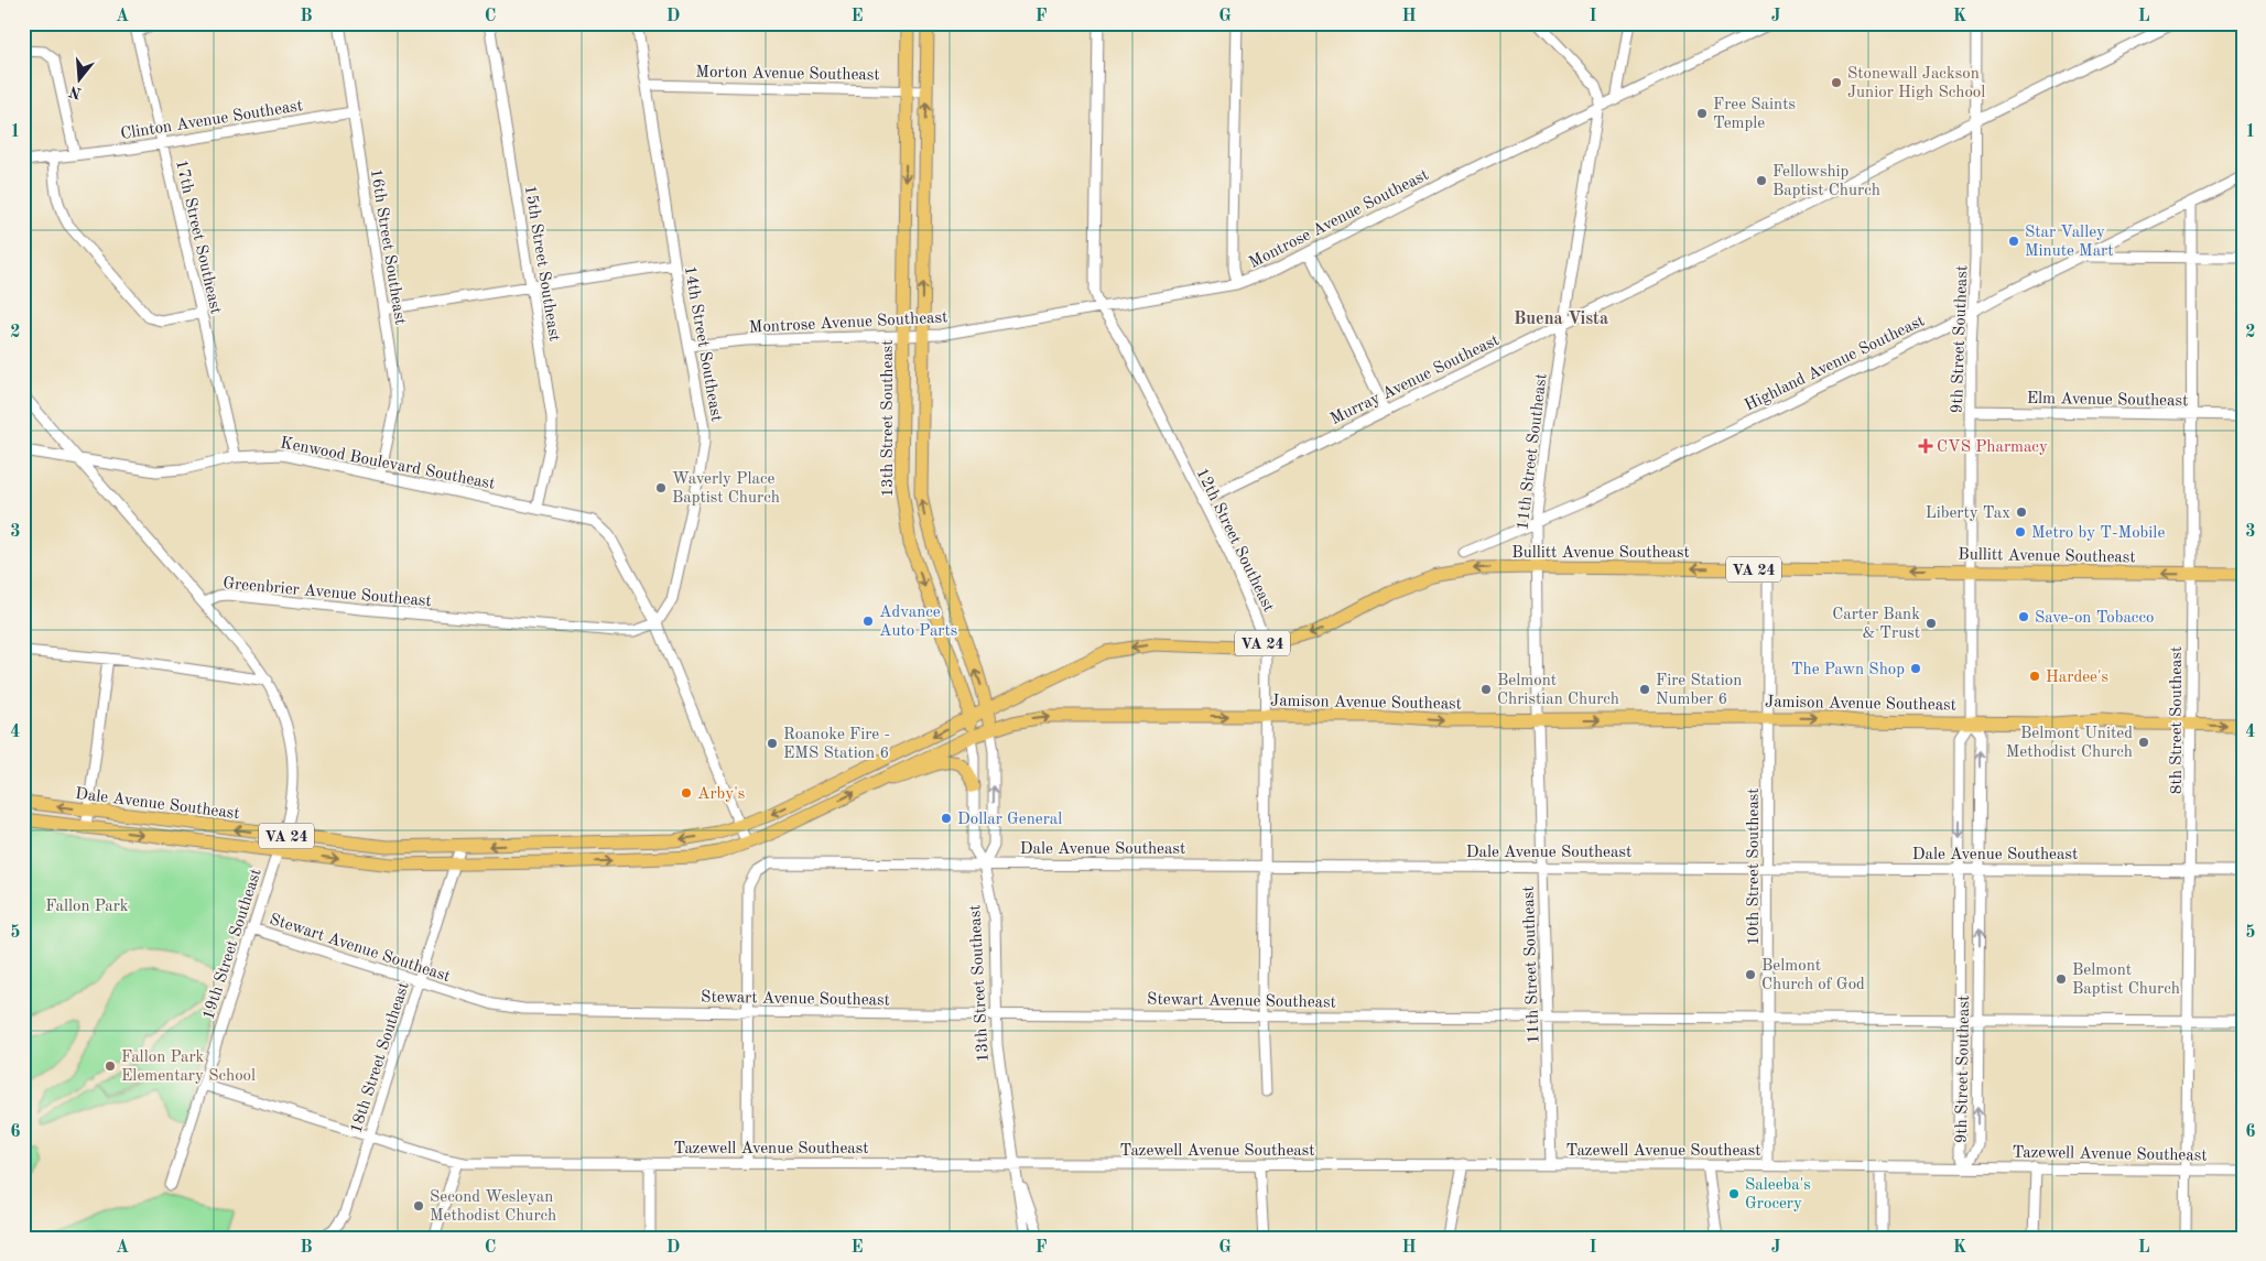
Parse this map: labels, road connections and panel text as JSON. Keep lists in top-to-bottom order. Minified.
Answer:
{"streets":{"main road":["13th Street Southeast","Bullitt Avenue Southeast","VA 24","Jamison Avenue Southeast","Dale Avenue Southeast"],"street":["Morton Avenue Southeast","Clinton Avenue Southeast","Montrose Avenue Southeast","17th Street Southeast","16th Street Southeast","15th Street Southeast","9th Street Southeast","14th Street Southeast","Highland Avenue Southeast","Murray Avenue Southeast","Elm Avenue Southeast","11th Street Southeast","Kenwood Boulevard Southeast","12th Street Southeast","Greenbrier Avenue Southeast","8th Street Southeast","10th Street Southeast","19th Street Southeast","Stewart Avenue Southeast","18th Street Southeast","Tazewell Avenue Southeast"]},"crossings":[["Morton Avenue Southeast","14th Street Southeast"],["Morton Avenue Southeast","13th Street Southeast"],["Clinton Avenue Southeast","17th Street Southeast"],["Clinton Avenue Southeast","16th Street Southeast"],["Montrose Avenue Southeast","14th Street Southeast"],["Montrose Avenue Southeast","13th Street Southeast"],["Montrose Avenue Southeast","11th Street Southeast"],["Montrose Avenue Southeast","12th Street Southeast"],["17th Street Southeast","Kenwood Boulevard Southeast"],["16th Street Southeast","Kenwood Boulevard Southeast"],["15th Street Southeast","Kenwood Boulevard Southeast"],["9th Street Southeast","Highland Avenue Southeast"],["9th Street Southeast","Murray Avenue Southeast"],["9th Street Southeast","Elm Avenue Southeast"],["9th Street Southeast","Bullitt Avenue Southeast"],["9th Street Southeast","Jamison Avenue Southeast"],["9th Street Southeast","Dale Avenue Southeast"],["9th Street Southeast","Stewart Avenue Southeast"],["9th Street Southeast","Tazewell Avenue Southeast"],["14th Street Southeast","Kenwood Boulevard Southeast"],["14th Street Southeast","Greenbrier Avenue Southeast"],["Highland Avenue Southeast","11th Street Southeast"],["Highland Avenue Southeast","8th Street Southeast"],["Murray Avenue Southeast","11th Street Southeast"],["Murray Avenue Southeast","12th Street Southeast"],["Elm Avenue Southeast","8th Street Southeast"],["13th Street Southeast","Bullitt Avenue Southeast"],["13th Street Southeast","VA 24"],["13th Street Southeast","Jamison Avenue Southeast"],["13th Street Southeast","Dale Avenue Southeast"],["13th Street Southeast","Stewart Avenue Southeast"],["13th Street Southeast","Tazewell Avenue Southeast"],["11th Street Southeast","Bullitt Avenue Southeast"],["11th Street Southeast","Jamison Avenue Southeast"],["11th Street Southeast","Dale Avenue Southeast"],["11th Street Southeast","Stewart Avenue Southeast"],["11th Street Southeast","Tazewell Avenue Southeast"],["Kenwood Boulevard Southeast","Greenbrier Avenue Southeast"],["12th Street Southeast","Bullitt Avenue Southeast"],["12th Street Southeast","Jamison Avenue Southeast"],["12th Street Southeast","Dale Avenue Southeast"],["12th Street Southeast","Stewart Avenue Southeast"],["Bullitt Avenue Southeast","VA 24"],["Bullitt Avenue Southeast","8th Street Southeast"],["Bullitt Avenue Southeast","10th Street Southeast"],["VA 24","Dale Avenue Southeast"],["Greenbrier Avenue Southeast","19th Street Southeast"],["Jamison Avenue Southeast","8th Street Southeast"],["Jamison Avenue Southeast","Dale Avenue Southeast"],["Jamison Avenue Southeast","10th Street Southeast"],["8th Street Southeast","Dale Avenue Southeast"],["8th Street Southeast","Stewart Avenue Southeast"],["8th Street Southeast","Tazewell Avenue Southeast"],["Dale Avenue Southeast","10th Street Southeast"],["Dale Avenue Southeast","19th Street Southeast"],["Dale Avenue Southeast","Stewart Avenue Southeast"],["Dale Avenue Southeast","18th Street Southeast"],["10th Street Southeast","Stewart Avenue Southeast"],["10th Street Southeast","Tazewell Avenue Southeast"],["19th Street Southeast","Stewart Avenue Southeast"],["19th Street Southeast","Tazewell Avenue Southeast"],["Stewart Avenue Southeast","18th Street Southeast"],["18th Street Southeast","Tazewell Avenue Southeast"]],"one_way":["Bullitt Avenue Southeast","Jamison Avenue Southeast"],"districts":["Buena Vista"],"parks":["Fallon Park"],"places":{"other":["Stonewall Jackson Junior High School","Free Saints Temple","Fellowship Baptist Church","Star Valley Minute Mart","Waverly Place Baptist Church","Liberty Tax","Metro by T-Mobile","Save-on Tobacco","Advance Auto Parts","Carter Bank & Trust","The Pawn Shop","Hardee's","Belmont Christian Church","Fire Station Number 6","Belmont United Methodist Church","Roanoke Fire - EMS Station 6","Arby's","Dollar General","Belmont Church of God","Belmont Baptist Church","Fallon Park Elementary School","Saleeba's Grocery","Second Wesleyan Methodist Church"],"health":["CVS Pharmacy"]},"north":"bottom","grid":{"columns":["A","B","C","D","E","F","G","H","I","J","K","L"],"rows":["1","2","3","4","5","6"]}}
